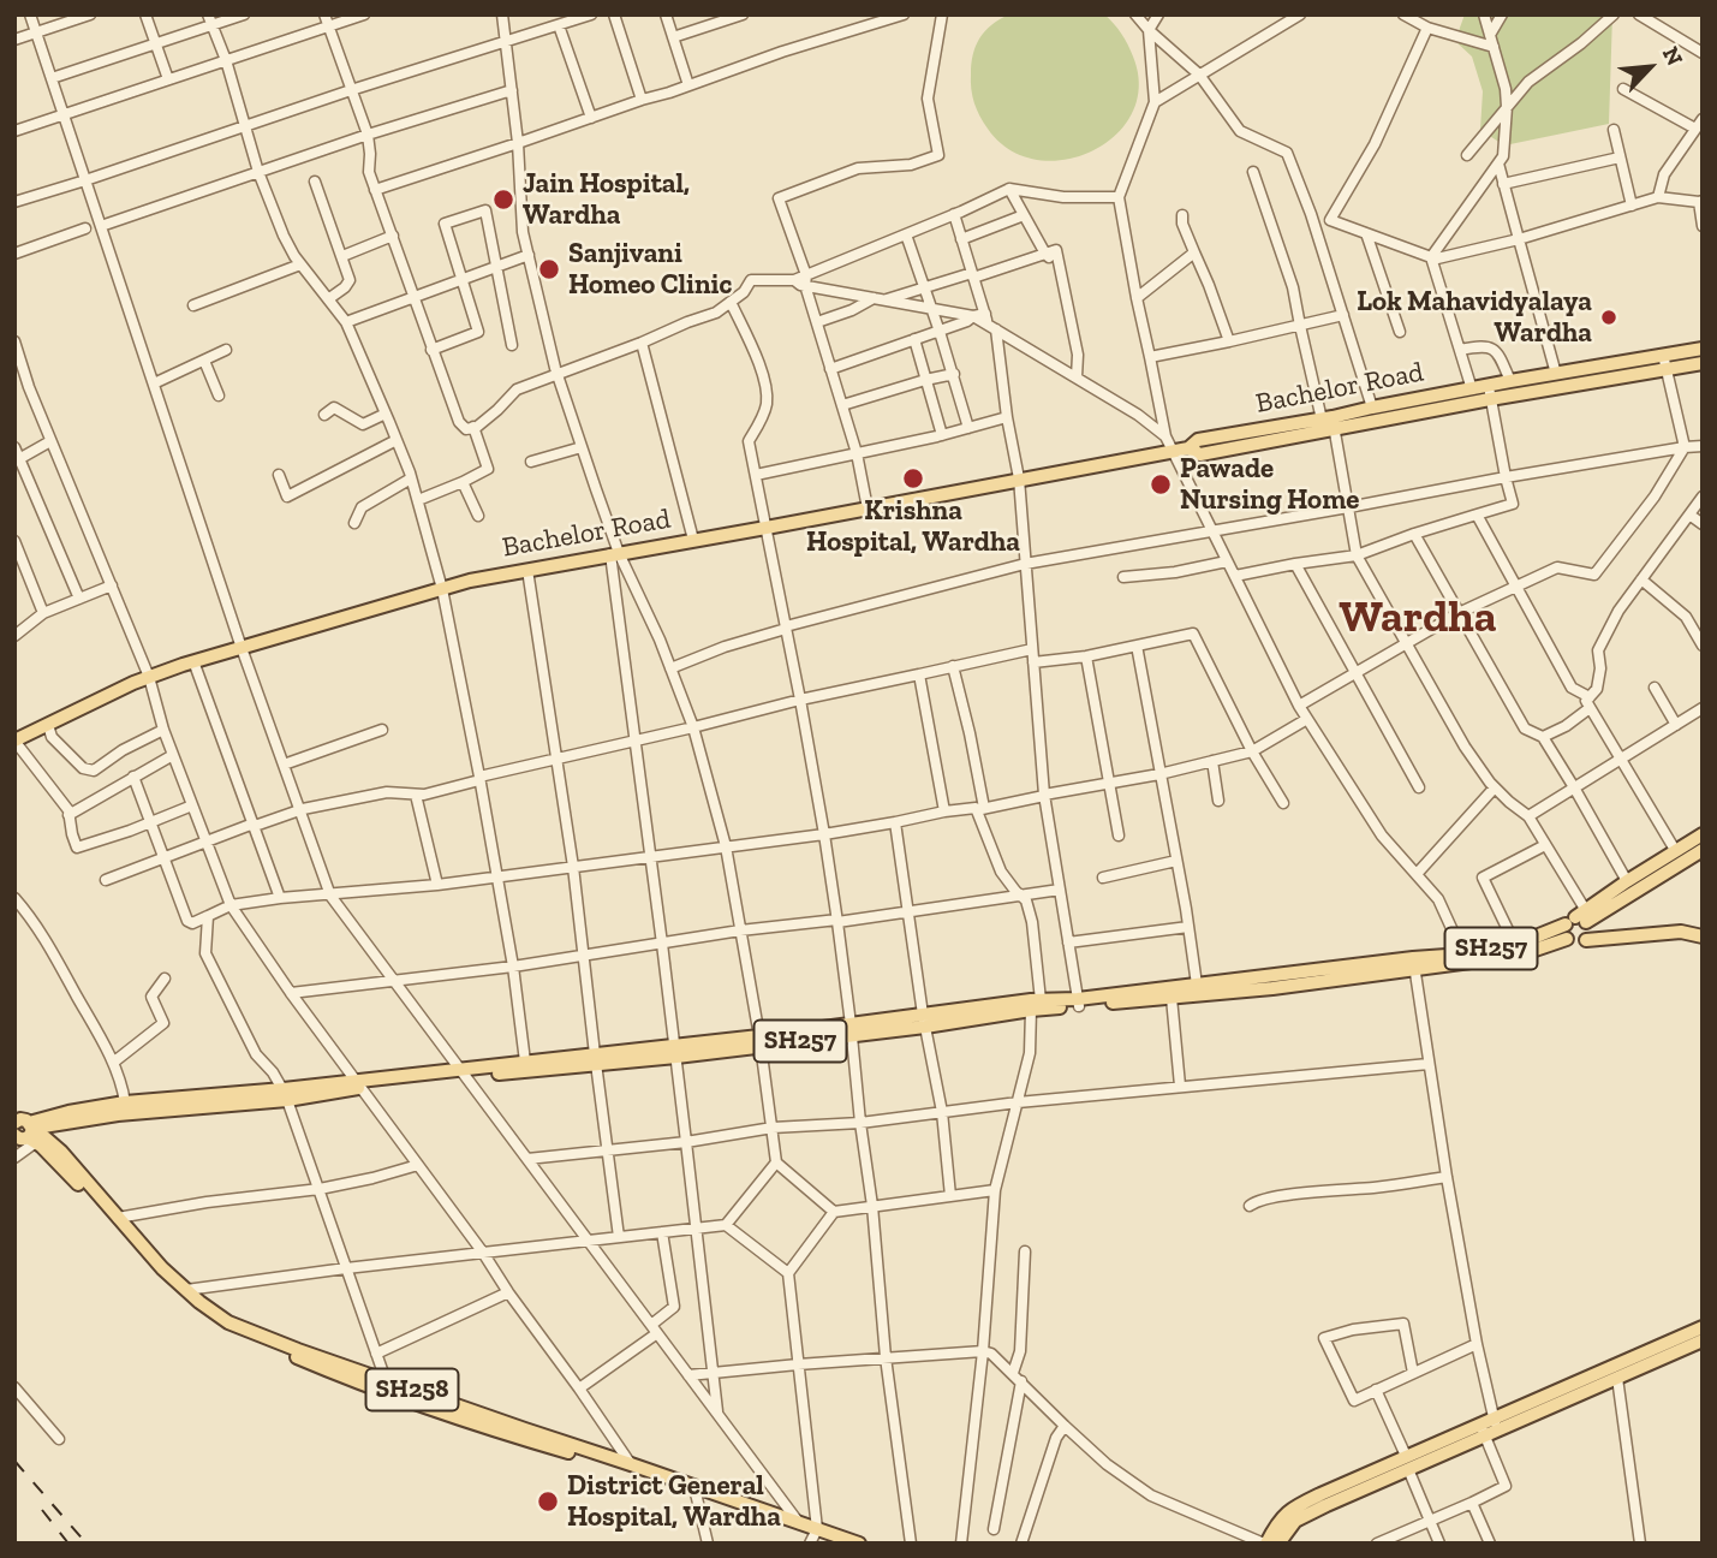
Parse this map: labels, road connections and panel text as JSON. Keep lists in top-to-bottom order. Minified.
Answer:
{"streets":{"main road":["Bachelor Road","SH257","SH258"]},"crossings":[["SH257","SH258"]],"districts":["Wardha"],"places":["Jain Hospital, Wardha","Sanjivani Homeo Clinic","Lok Mahavidyalaya Wardha","Krishna Hospital, Wardha","Pawade Nursing Home","District General Hospital, Wardha"],"north":"top right"}
